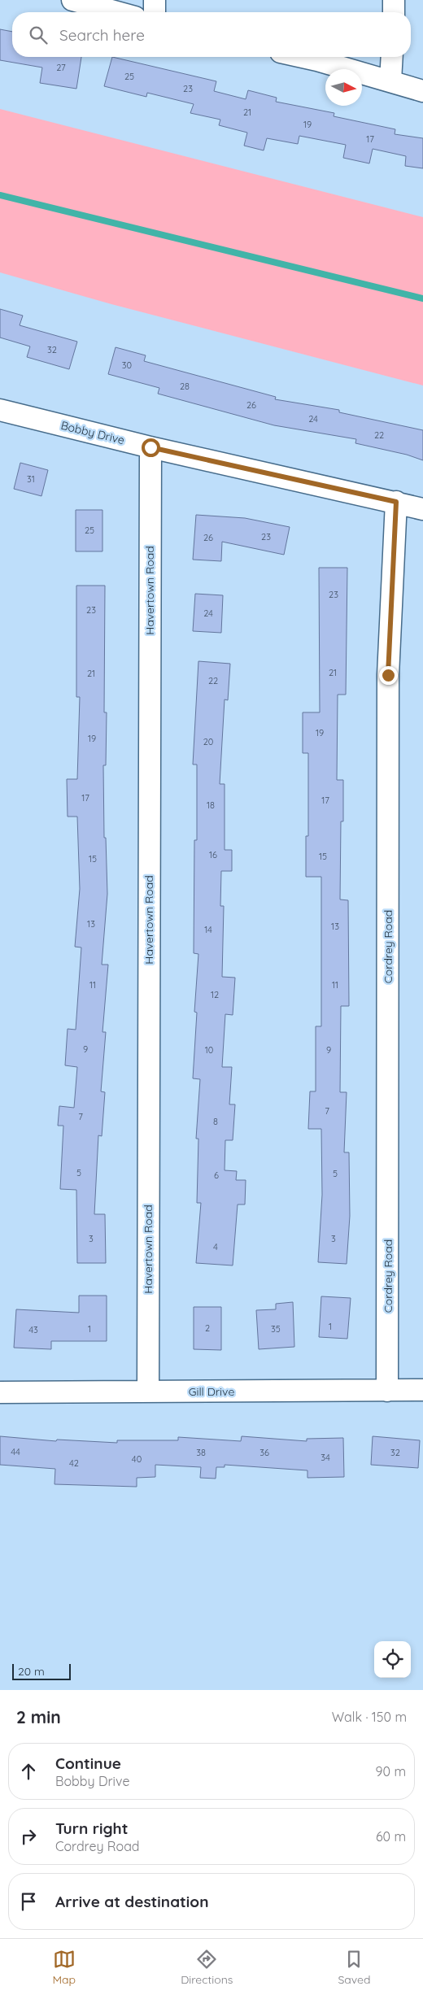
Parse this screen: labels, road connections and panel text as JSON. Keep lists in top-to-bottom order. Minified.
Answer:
{"streets":{"street":["Bobby Drive","Havertown Road","Cordrey Road","Gill Drive"]},"crossings":[["Bobby Drive","Havertown Road"],["Bobby Drive","Cordrey Road"],["Havertown Road","Gill Drive"],["Cordrey Road","Gill Drive"]],"house_numbers":["27","25","23","21","19","17","32","30","28","26","24","22","31","25","23","26","23","23","24","21","21","22","19","19","20","17","17","18","16","15","15","13","13","14","11","11","12","9","10","9","7","7","8","5","5","6","3","3","4","1","2","1","35","43","44","38","36","32","34","40","42"],"scale_bar":"20 m","north":"right","page":{"search":"Search here","scale":"20 m","heading":["2 min","Walk · 150 m"],"list":[["Continue","Bobby Drive","90 m"],["Turn right","Cordrey Road","60 m"],"Arrive at destination"],"nav":["Map","Directions","Saved"]}}
